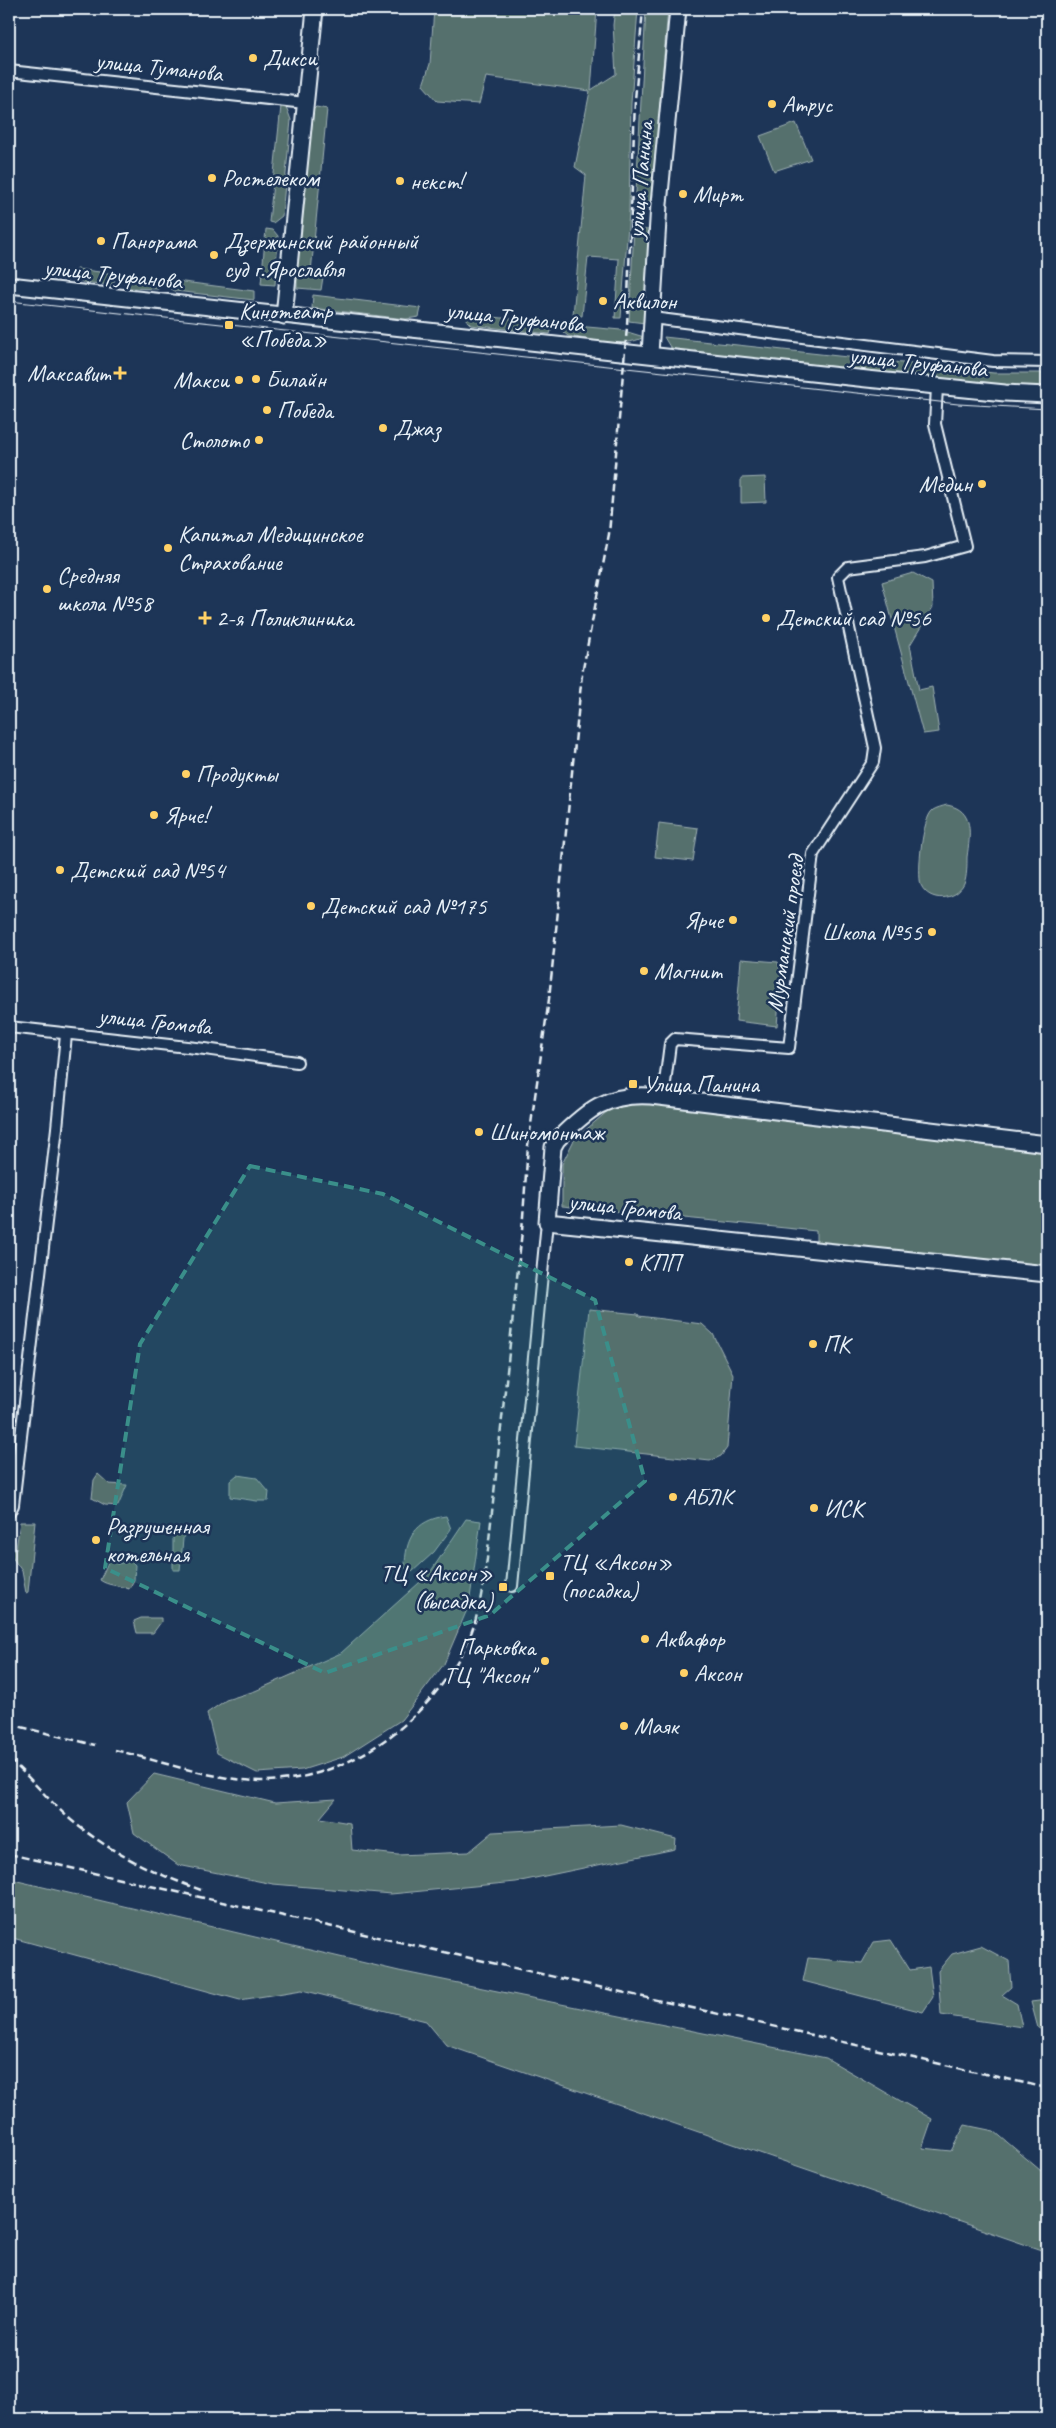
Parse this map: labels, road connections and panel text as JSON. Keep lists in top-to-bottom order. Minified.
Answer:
{"streets":{"street":["улица Туманова","улица Панина","улица Труфанова","Мурманский проезд","улица Громова"]},"crossings":[["улица Панина","улица Труфанова"],["улица Труфанова","Мурманский проезд"],["Мурманский проезд","улица Громова"]],"places":{"other":["Дикси","Атрус","Ростелеком","некст!","Мирт","Панорама","Дзержинский районный суд г.Ярославля","Аквилон","Билайн","Макси","Победа","Джаз","Столото","Медин","Капитал Медицинское Страхование","Средняя школа №58","Детский сад №56","Продукты","Ярче!","Детский сад №54","Детский сад №175","Ярче","Школа №55","Магнит","Шиномонтаж","КПП","ПК","АБЛК","ИСК","Разрушенная котельная","Аквафор","Парковка ТЦ \"Аксон\"","Аксон","Маяк"],"transit":["Кинотеатр «Победа»","Улица Панина","ТЦ «Аксон» (посадка)","ТЦ «Аксон» (высадка)"],"health":["Максавит","2-я Поликлиника"]}}
